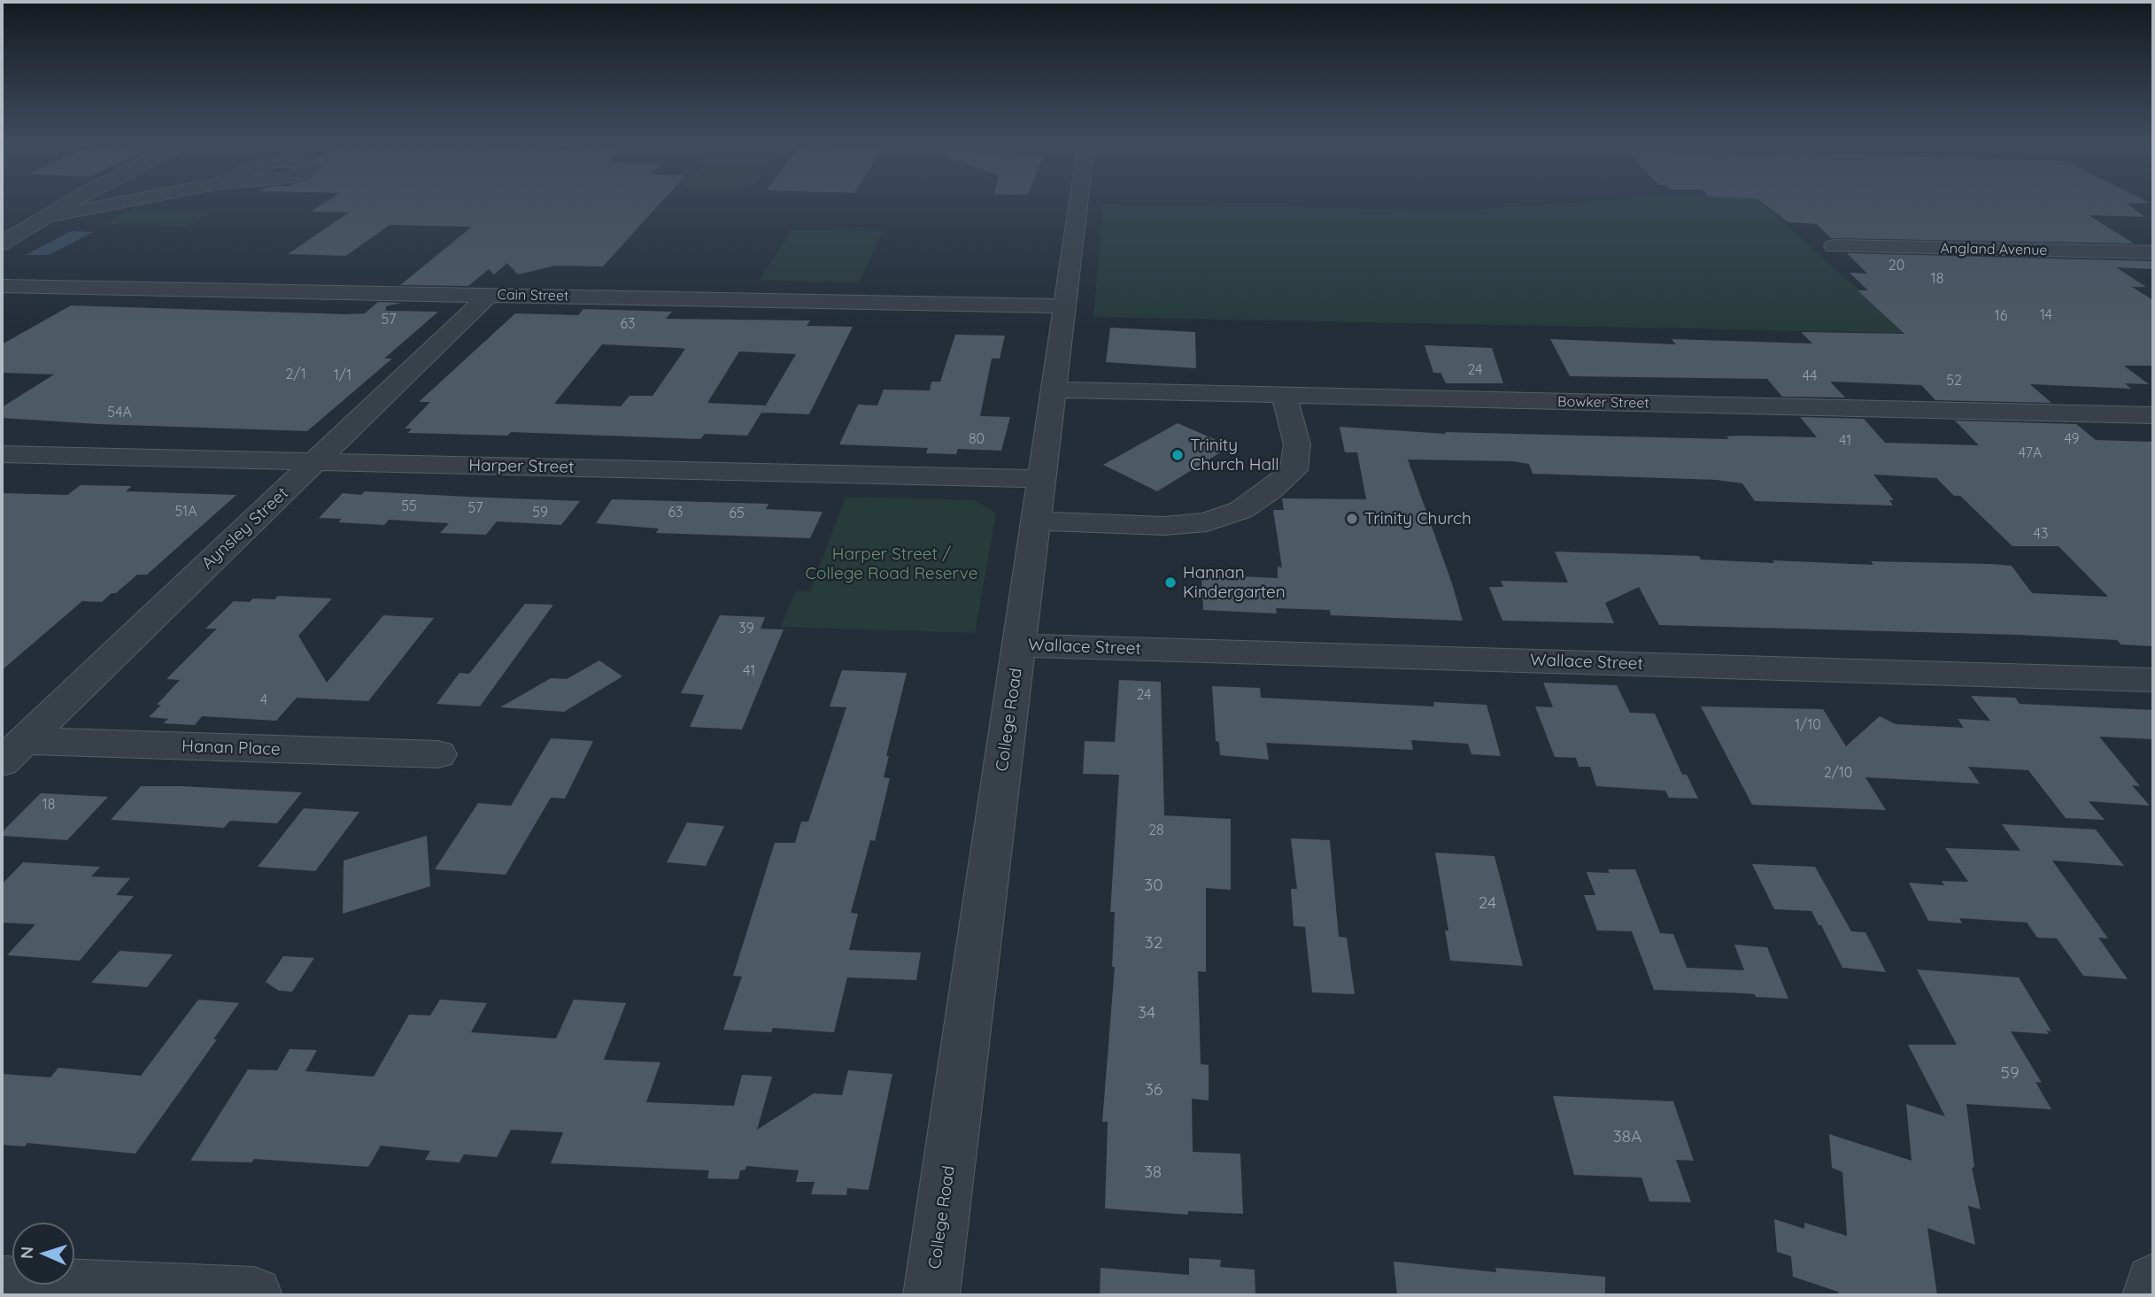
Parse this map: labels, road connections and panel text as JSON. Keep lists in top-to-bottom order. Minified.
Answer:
{"streets":{"street":["Angland Avenue","Cain Street","Bowker Street","Harper Street","Aynsley Street","Wallace Street","College Road","Hanan Place"]},"crossings":[["Cain Street","Aynsley Street"],["Cain Street","College Road"],["Bowker Street","College Road"],["Harper Street","Aynsley Street"],["Harper Street","College Road"],["Aynsley Street","Hanan Place"],["Wallace Street","College Road"]],"parks":["Harper Street / College Road Reserve"],"places":["Trinity Church Hall","Trinity Church","Hannan Kindergarten"],"house_numbers":["20","18","14","16","57","63","24","2/1","1/1","44","52","54A","80","49","41","47A","55","57","51A","59","63","65","43","39","41","24","4","1/10","2/10","18","28","30","24","32","34","59","36","38A","38"],"north":"left"}
